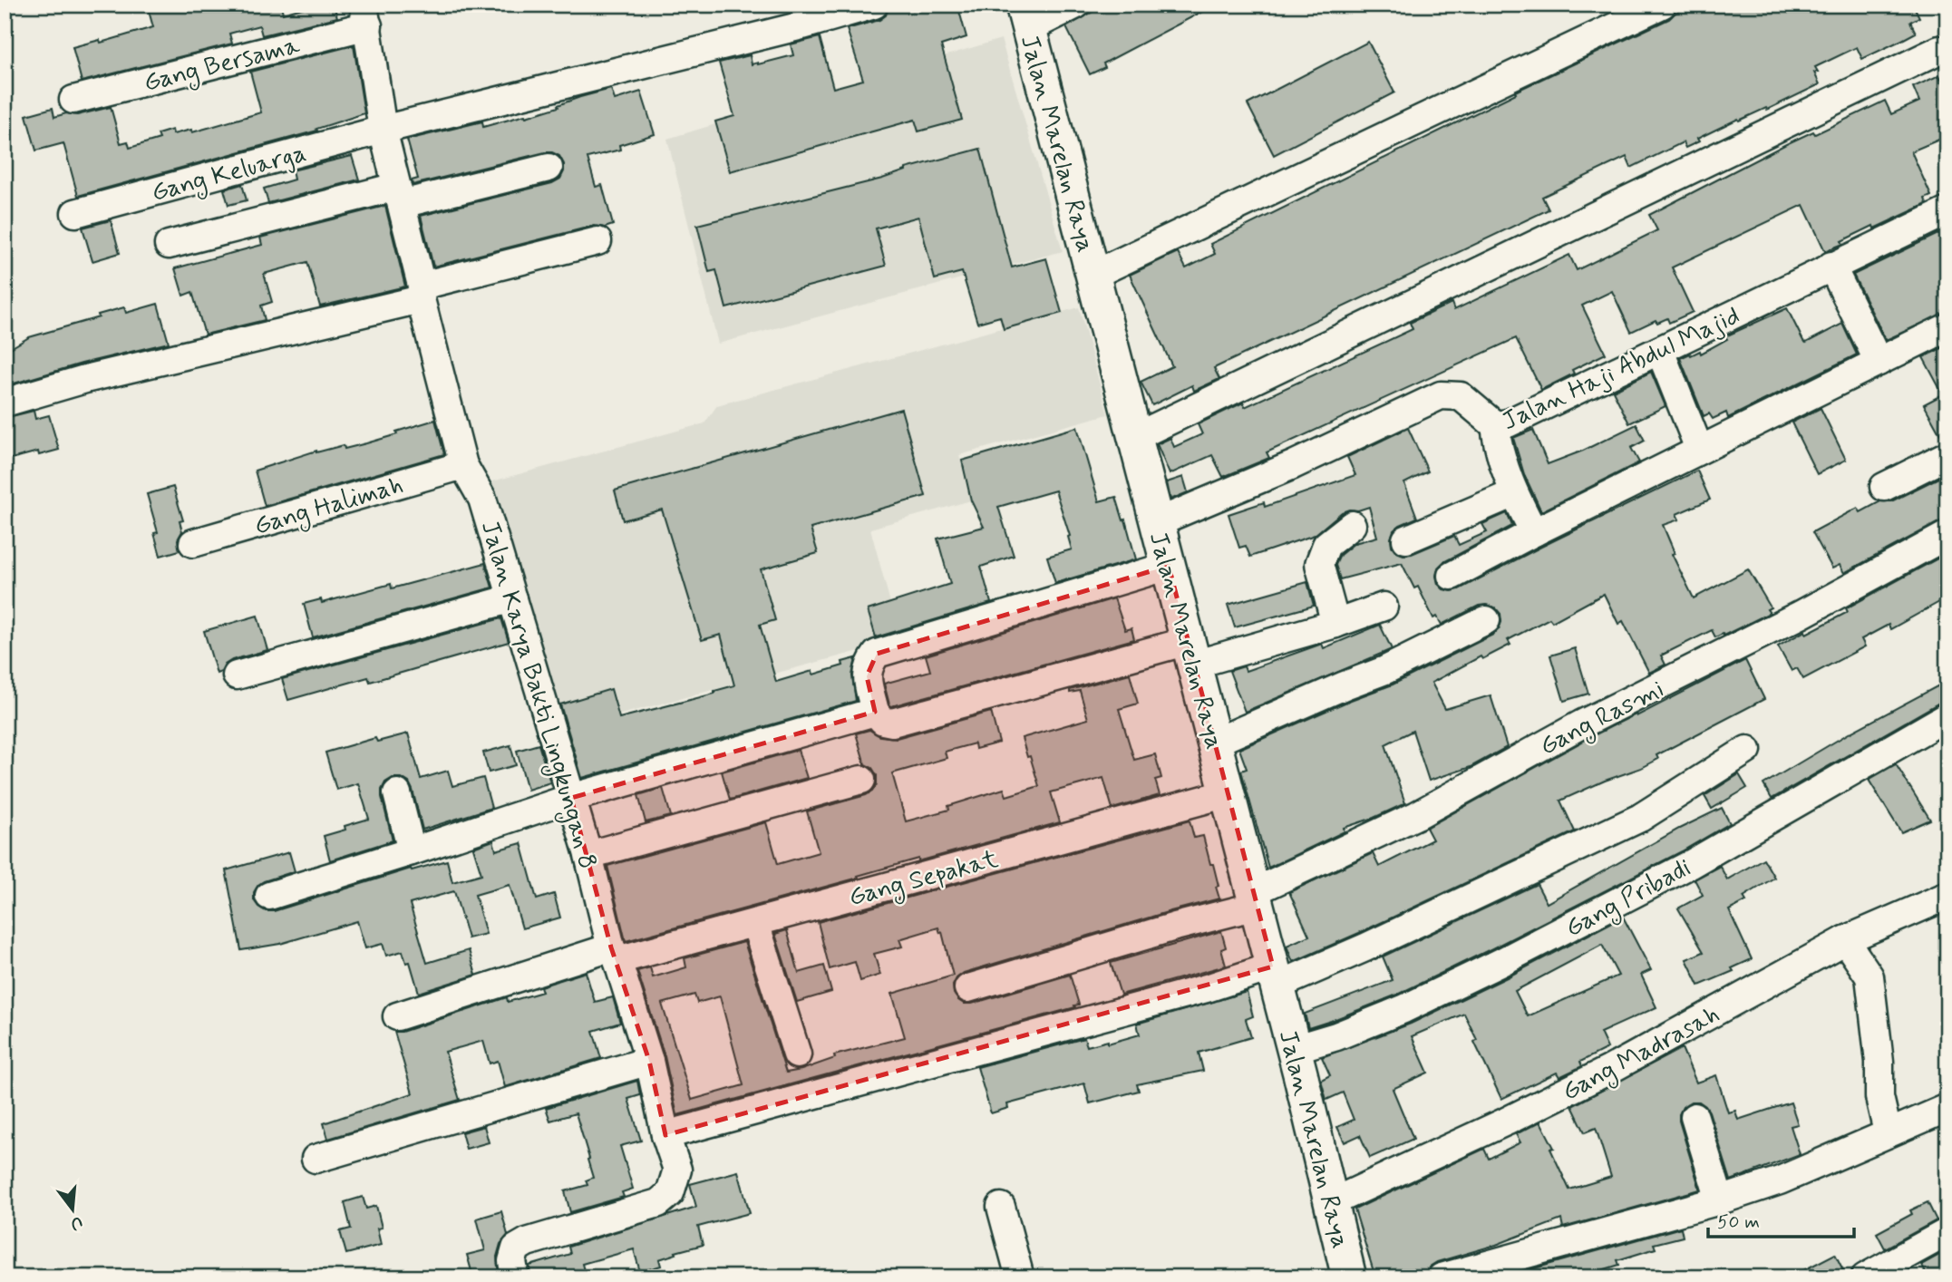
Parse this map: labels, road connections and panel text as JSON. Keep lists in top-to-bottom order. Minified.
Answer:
{"streets":{"main road":["Jalan Marelan Raya"],"street":["Gang Bersama","Gang Keluarga","Jalan Haji Abdul Majid","Gang Halimah","Jalan Karya Bakti Lingkungan 8","Gang Rasmi","Gang Sepakat","Gang Pribadi","Gang Madrasah"]},"crossings":[["Gang Bersama","Jalan Karya Bakti Lingkungan 8"],["Jalan Marelan Raya","Jalan Haji Abdul Majid"],["Jalan Marelan Raya","Gang Rasmi"],["Jalan Marelan Raya","Gang Sepakat"],["Jalan Marelan Raya","Gang Pribadi"],["Jalan Marelan Raya","Gang Madrasah"],["Gang Keluarga","Jalan Karya Bakti Lingkungan 8"],["Gang Halimah","Jalan Karya Bakti Lingkungan 8"],["Jalan Karya Bakti Lingkungan 8","Gang Sepakat"]],"scale_bar":"50 m","north":"bottom"}
